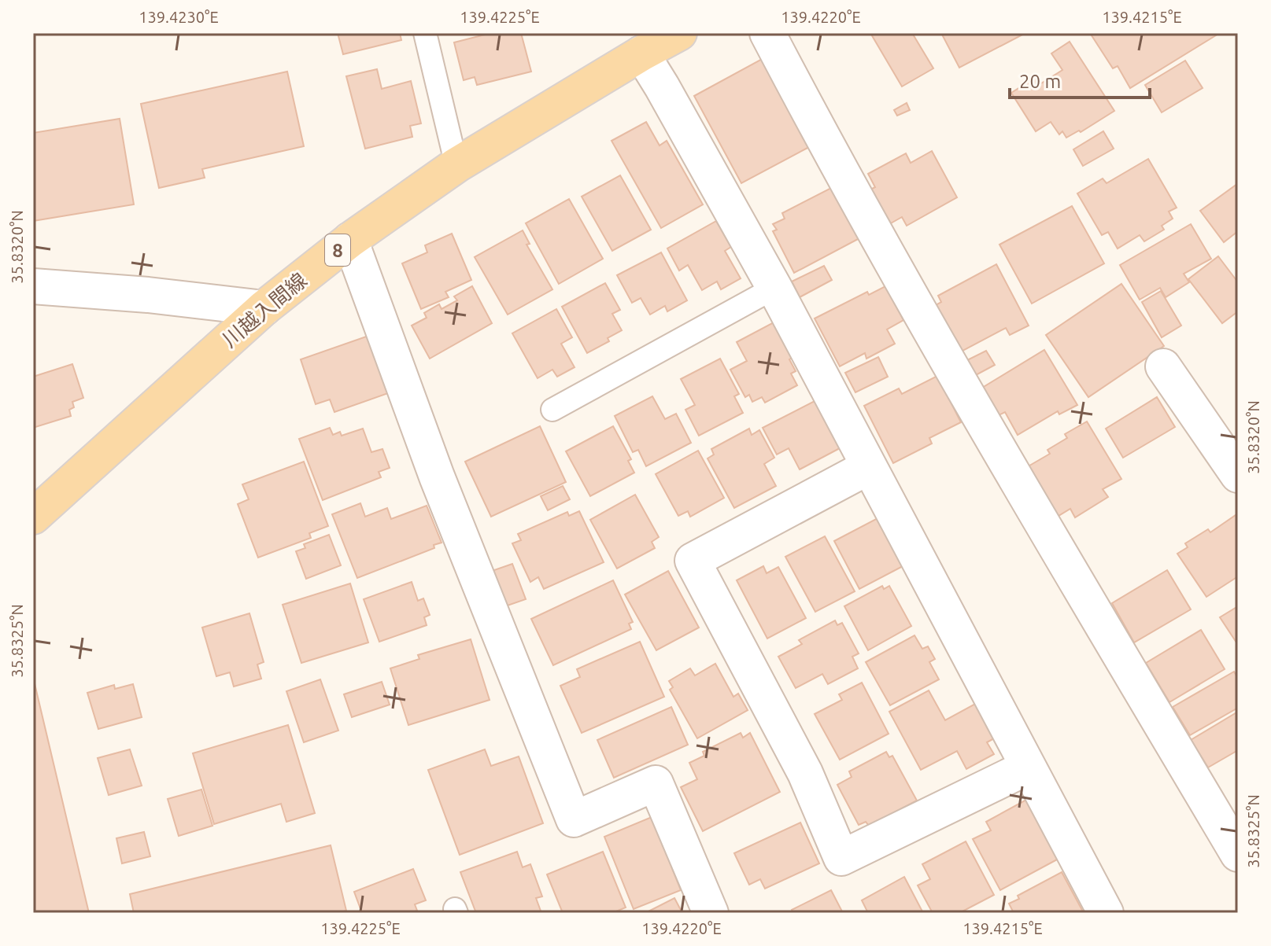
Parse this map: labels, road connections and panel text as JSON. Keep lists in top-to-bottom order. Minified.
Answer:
{"streets":{"main road":["8","川越入間線"]},"scale_bar":"20 m","coordinates":["139.4230°E","139.4225°E","139.4220°E","139.4215°E","35.8320°N","35.8325°N"]}
